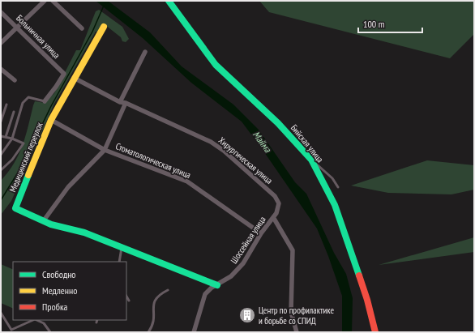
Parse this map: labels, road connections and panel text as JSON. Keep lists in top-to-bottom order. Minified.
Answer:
{"streets":{"street":["Больничная улица","Бийская улица","Медицинский переулок","Стоматологическая улица","Хирургическая улица","Шоссейная улица"]},"crossings":[["Медицинский переулок","Стоматологическая улица"],["Медицинский переулок","Хирургическая улица"],["Медицинский переулок","Шоссейная улица"],["Стоматологическая улица","Шоссейная улица"],["Хирургическая улица","Шоссейная улица"]],"water":["Майма"],"places":{"building":["Центр по профилактике и борьбе со СПИД"]},"legend":["Свободно","Медленно","Пробка"],"scale_bar":"100 m"}
